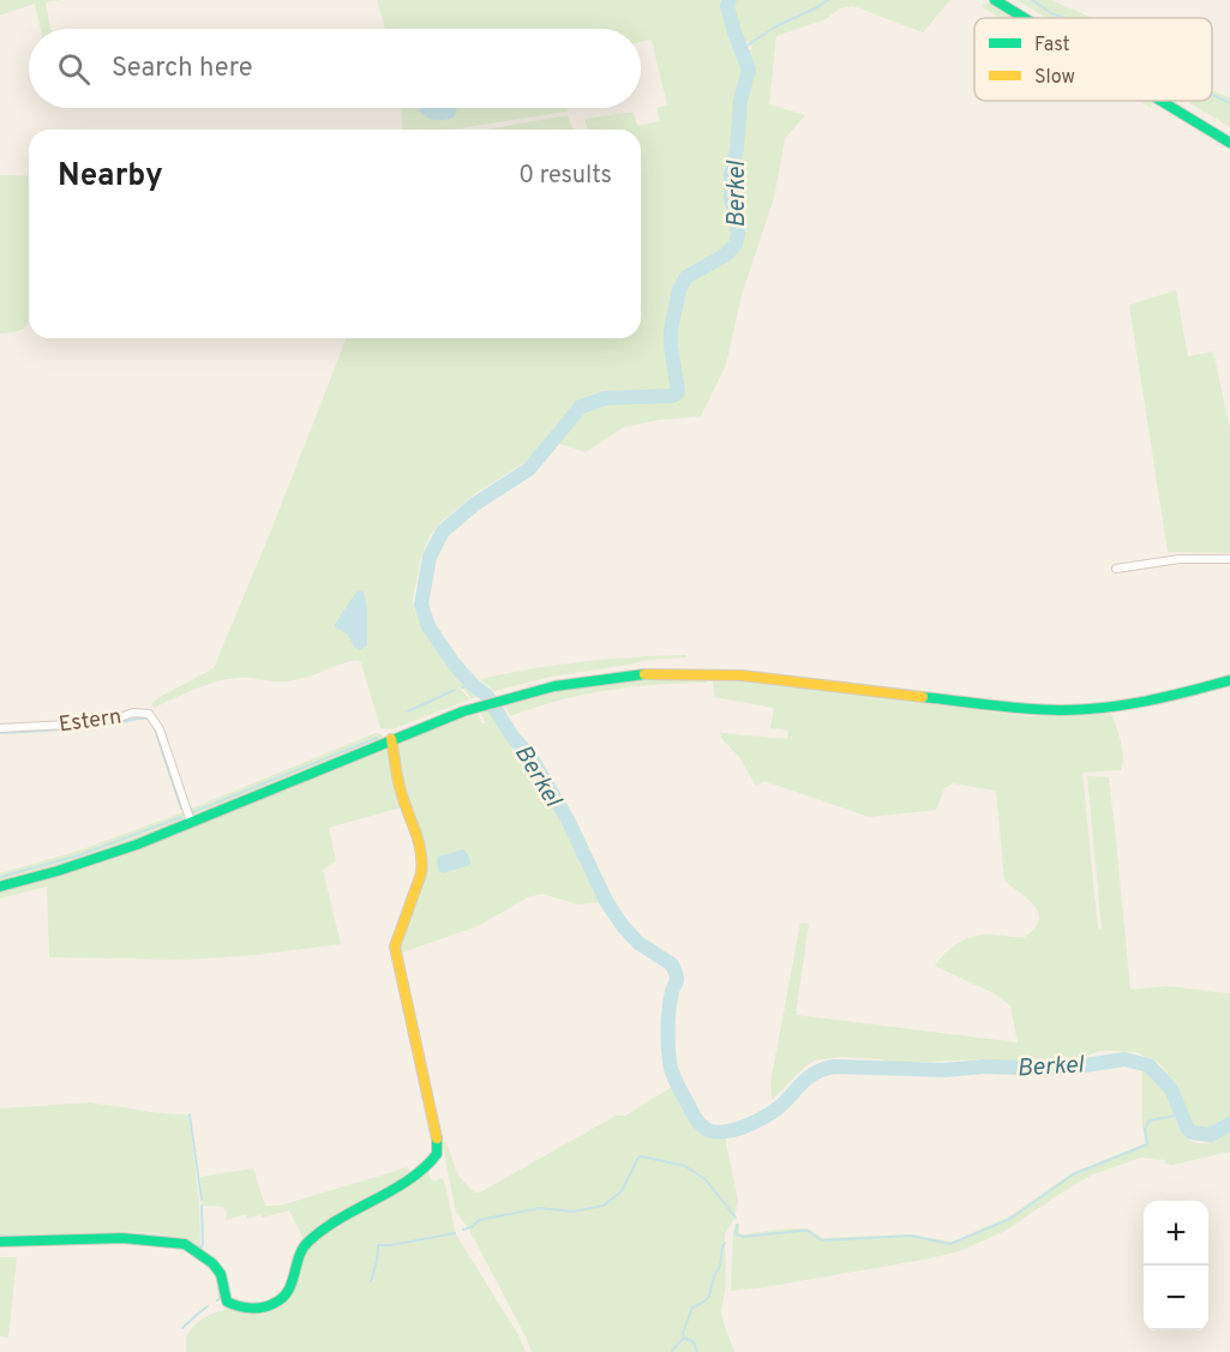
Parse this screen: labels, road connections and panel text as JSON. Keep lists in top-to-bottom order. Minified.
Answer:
{"streets":{"street":["Estern"]},"water":["Berkel"],"legend":["Fast","Slow"],"page":{"search":"Search here","heading":["Nearby","0 results"],"map_buttons":["+","−"]}}
